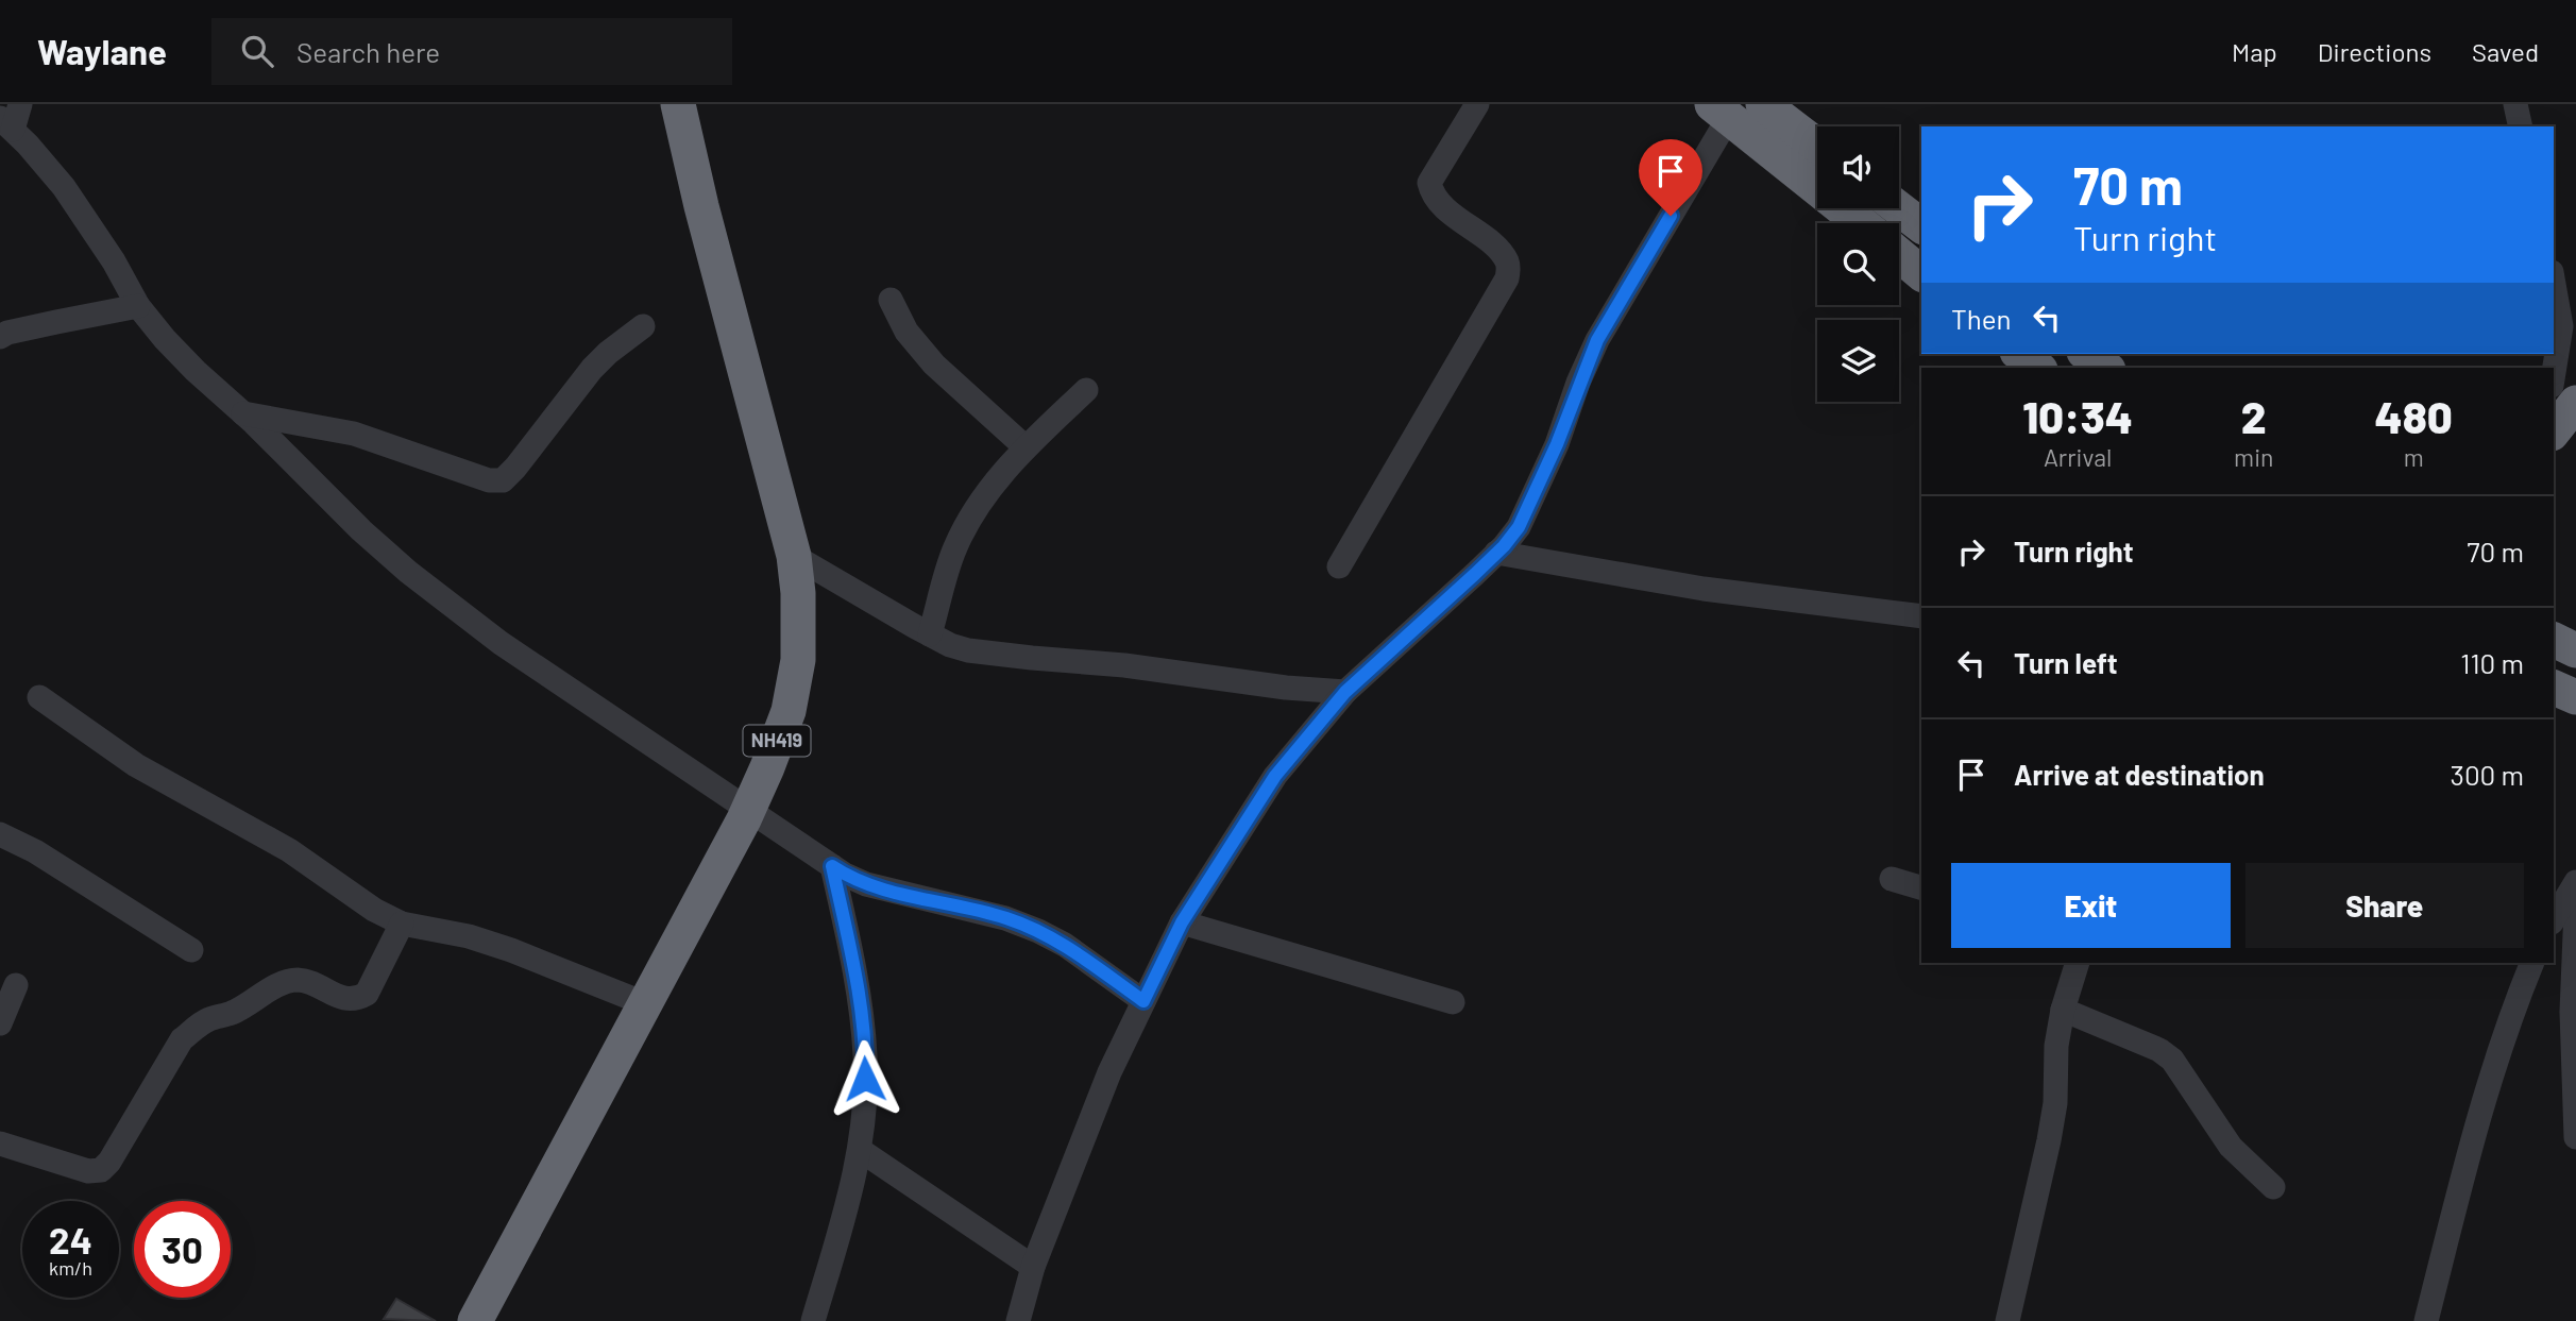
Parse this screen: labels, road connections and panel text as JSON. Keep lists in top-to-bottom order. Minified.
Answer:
{"streets":{"highway":["NH419"]},"page":{"header":"Waylane","search":"Search here","nav":["Map","Directions","Saved"],"turn":["70 m","Turn right"],"then":"Then","eta":["10:34","Arrival","2","min","480","m"],"list":[{"name":"Turn right","value":"70 m"},{"name":"Turn left","value":"110 m"},{"name":"Arrive at destination","value":"300 m"}],"buttons":["Exit","Share"],"speed":"24 km/h","limit":"30"}}
